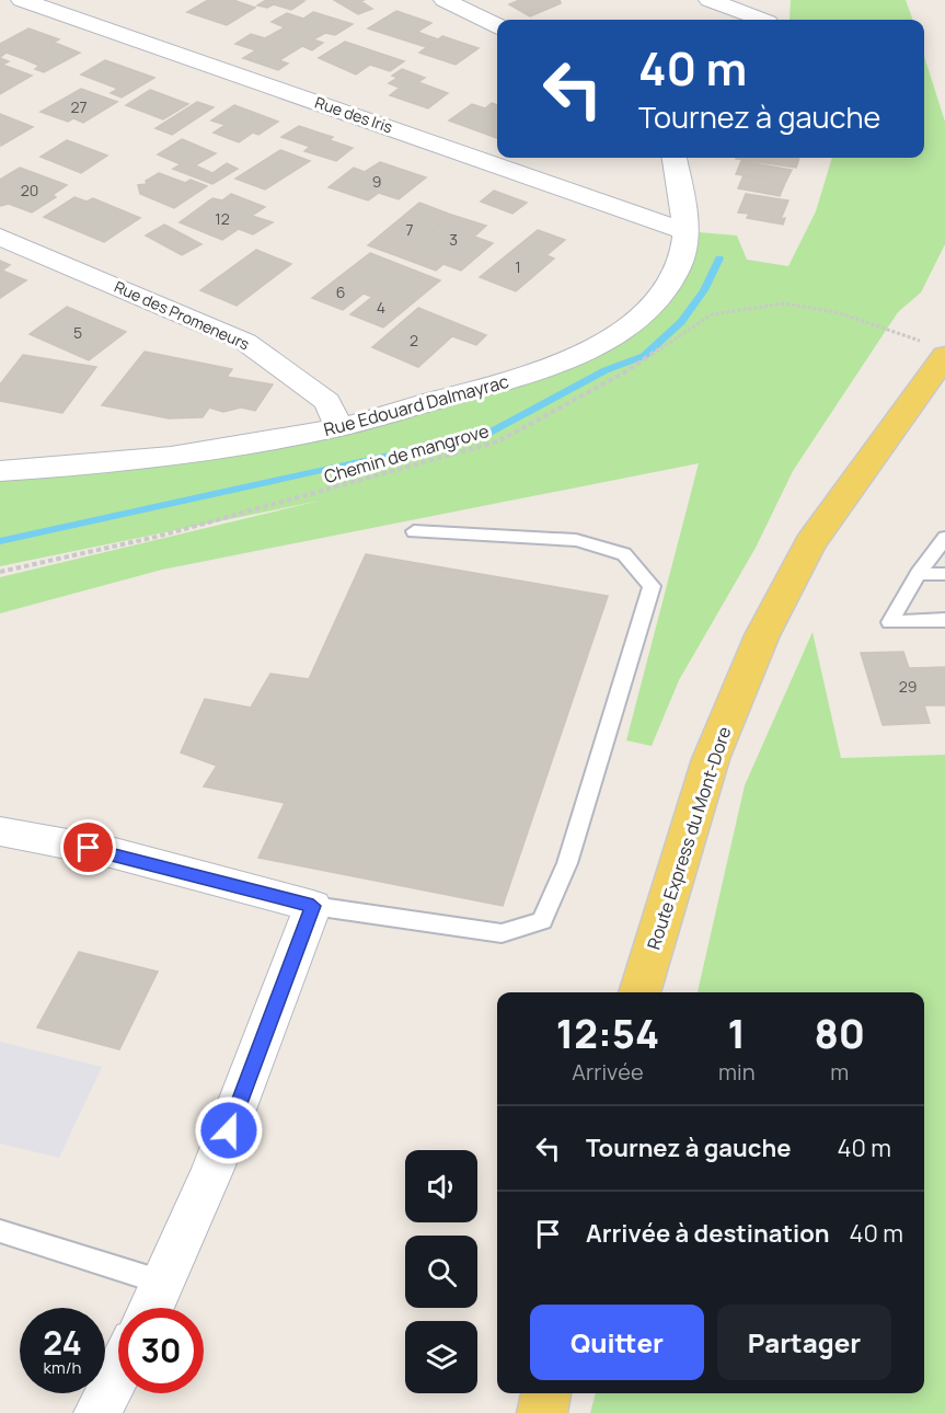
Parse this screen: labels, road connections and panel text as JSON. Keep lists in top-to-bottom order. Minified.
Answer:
{"streets":{"main road":["Route Express du Mont-Dore"],"street":["Rue des Iris","Rue des Promeneurs","Rue Edouard Dalmayrac"],"path":["Chemin de mangrove"]},"crossings":[["Rue des Iris","Rue Edouard Dalmayrac"],["Rue des Promeneurs","Rue Edouard Dalmayrac"],["Chemin de mangrove","Route Express du Mont-Dore"]],"house_numbers":["27","9","20","12","7","3","1","6","4","5","2","29"],"page":{"turn":["40 m","Tournez à gauche"],"eta":["12:54","Arrivée","1","min","80","m"],"list":[{"name":"Tournez à gauche","value":"40 m"},{"name":"Arrivée à destination","value":"40 m"}],"buttons":["Quitter","Partager"],"speed":"24 km/h","limit":"30"}}
